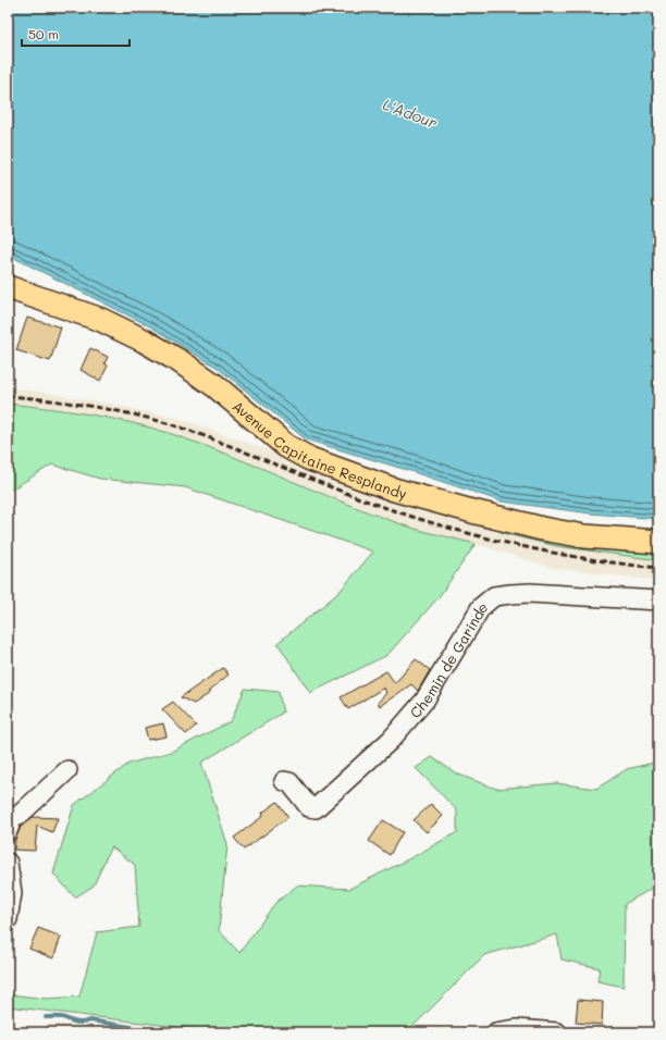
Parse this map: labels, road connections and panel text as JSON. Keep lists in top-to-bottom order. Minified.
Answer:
{"streets":{"main road":["Avenue Capitaine Resplandy"],"street":["Chemin de Garinde"]},"water":["L'Adour"],"scale_bar":"50 m"}
